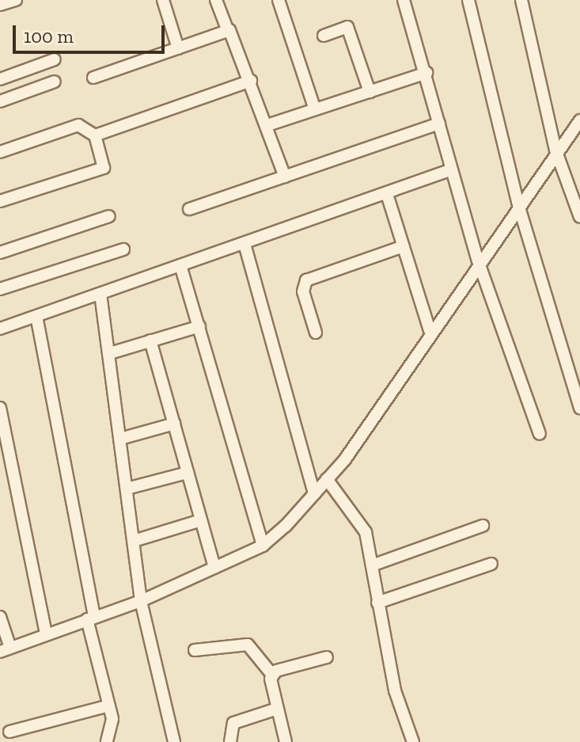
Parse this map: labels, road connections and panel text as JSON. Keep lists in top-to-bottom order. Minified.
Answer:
{"scale_bar":"100 m"}
